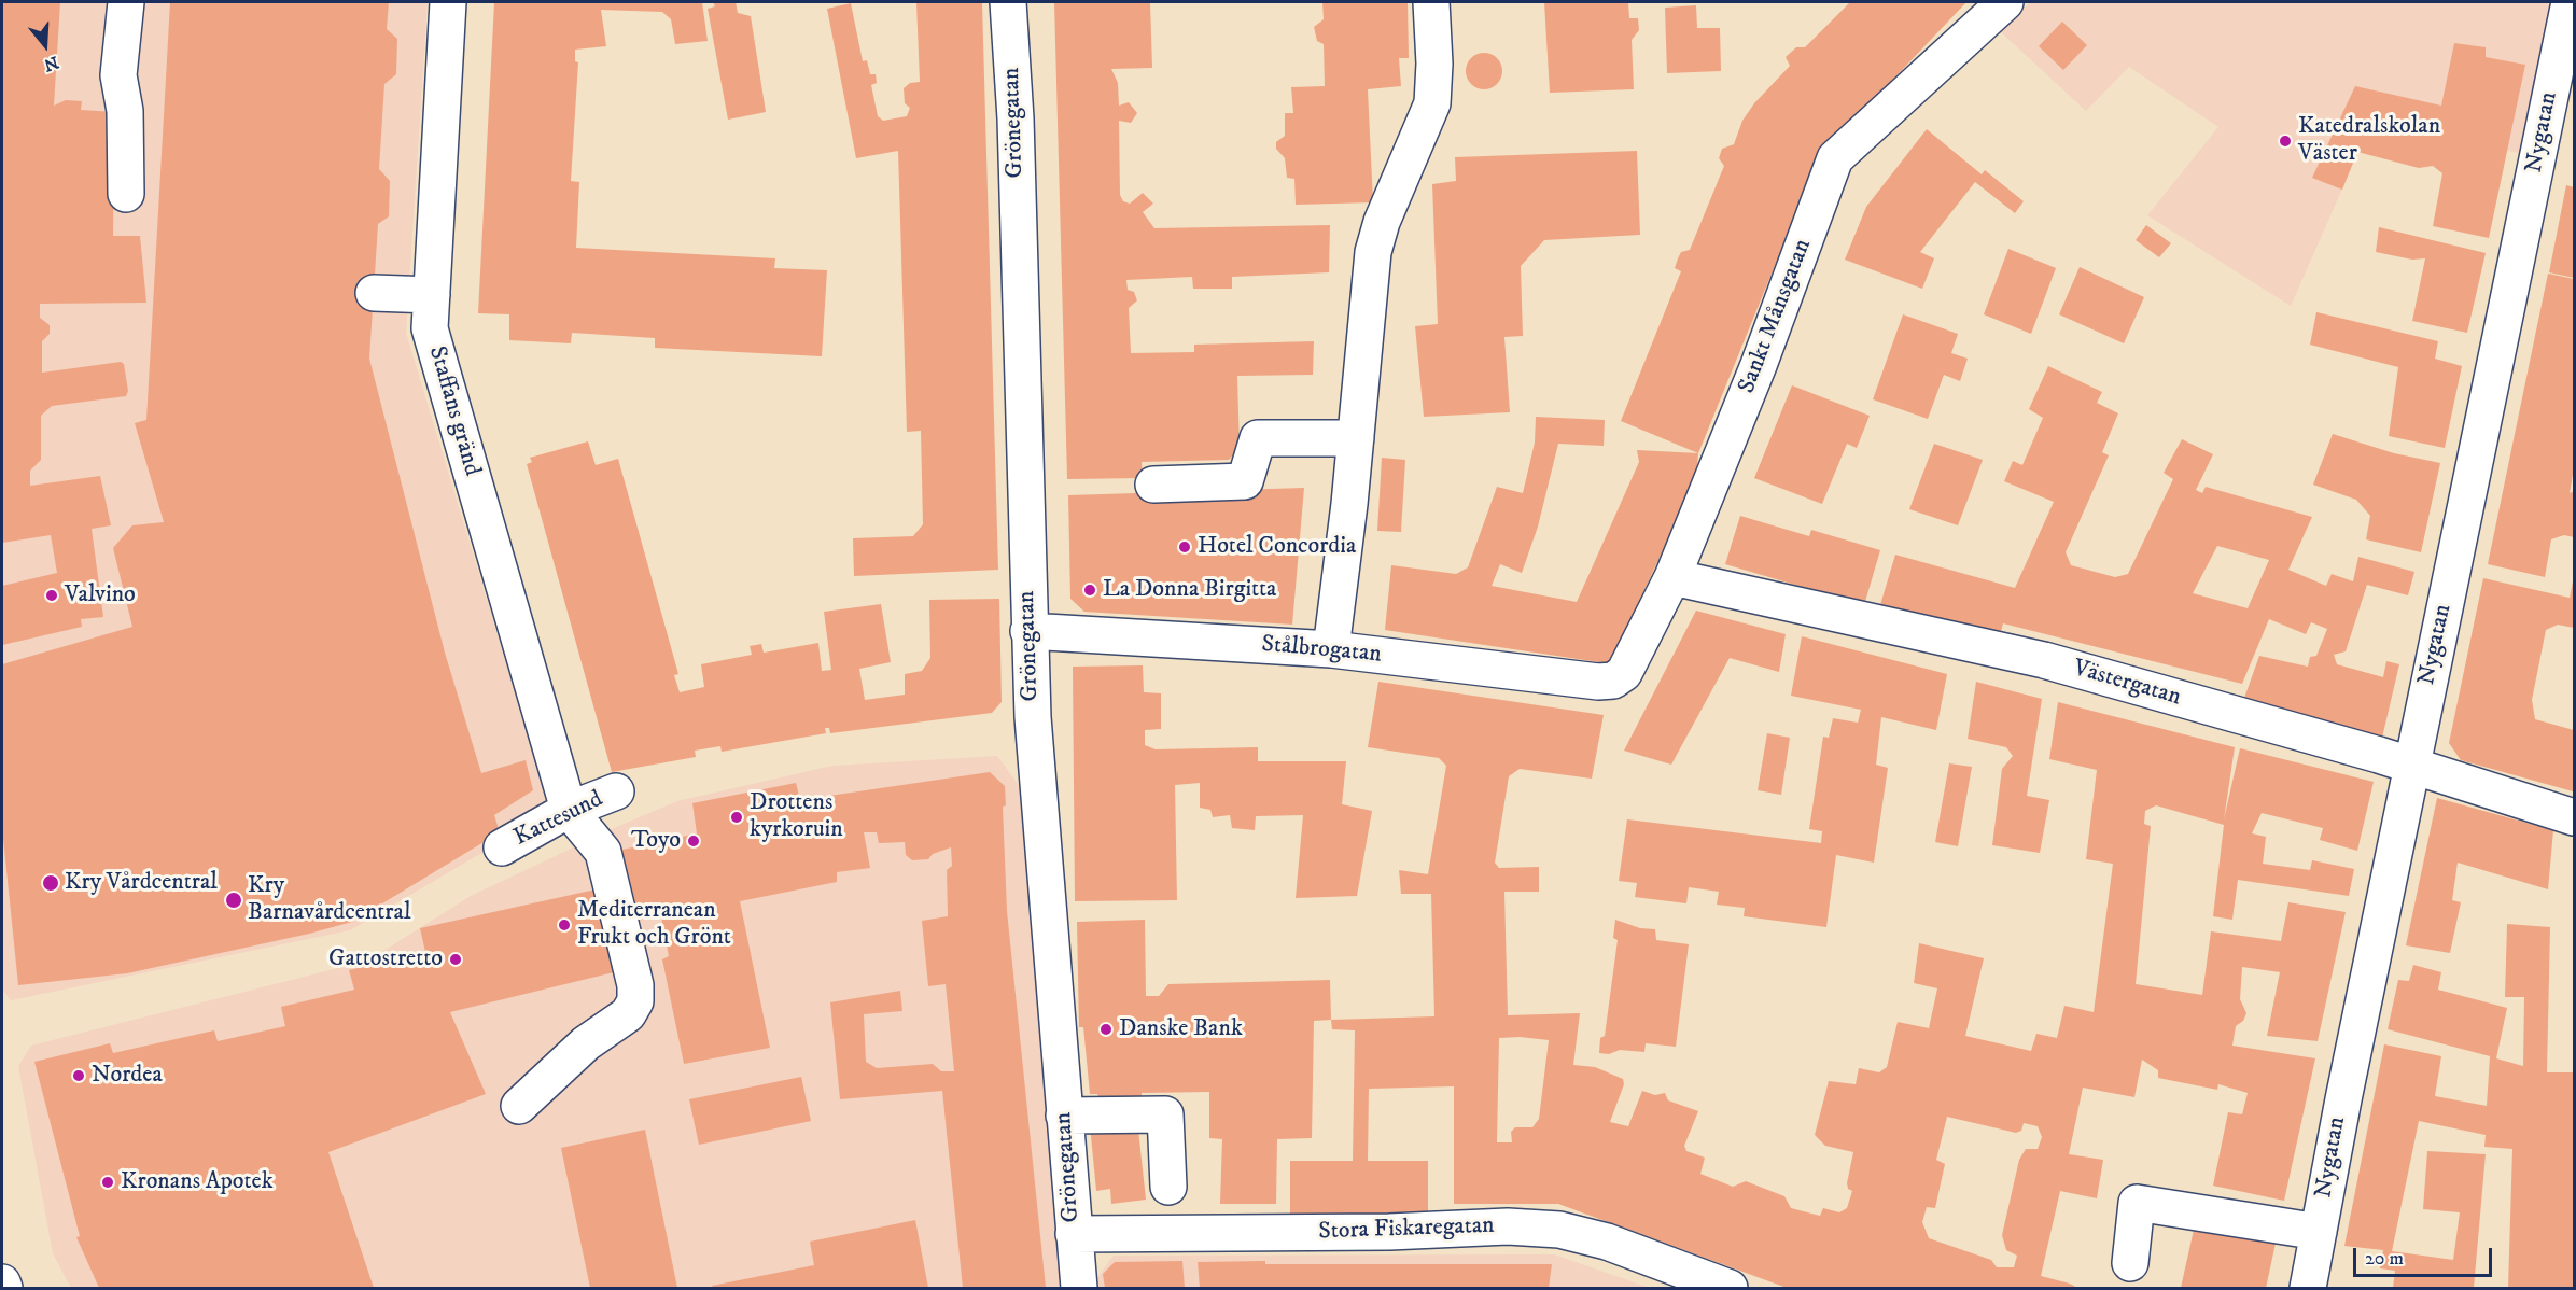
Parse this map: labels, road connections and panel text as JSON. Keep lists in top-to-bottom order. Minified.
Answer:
{"streets":{"street":["Grönegatan","Nygatan","Sankt Månsgatan","Staffans gränd","Stålbrogatan","Västergatan","Kattesund","Stora Fiskaregatan"]},"crossings":[["Grönegatan","Stålbrogatan"],["Grönegatan","Stora Fiskaregatan"],["Nygatan","Västergatan"],["Sankt Månsgatan","Stålbrogatan"],["Sankt Månsgatan","Västergatan"],["Staffans gränd","Kattesund"]],"places":["Katedralskolan Väster","Hotel Concordia","La Donna Birgitta","Valvino","Drottens kyrkoruin","Toyo","Kry Vårdcentral","Kry Barnavårdcentral","Mediterranean Frukt och Grönt","Gattostretto","Danske Bank","Nordea","Kronans Apotek"],"scale_bar":"20 m","north":"bottom"}
